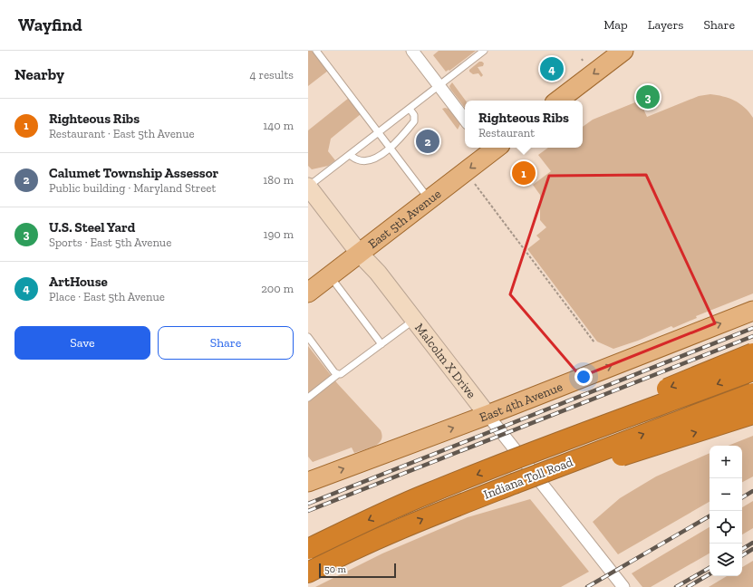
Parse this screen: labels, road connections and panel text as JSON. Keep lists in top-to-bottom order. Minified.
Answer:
{"streets":{"highway":["Indiana Toll Road"],"main road":["East 5th Avenue","East 4th Avenue"],"street":["Malcolm X Drive"]},"crossings":[["East 5th Avenue","Malcolm X Drive"],["Malcolm X Drive","East 4th Avenue"]],"one_way":["East 4th Avenue"],"scale_bar":"50 m","page":{"header":"Wayfind","nav":["Map","Layers","Share"],"heading":["Nearby","4 results"],"pins":["4","3","2","1"],"list":[{"mark":"1","name":"Righteous Ribs","note":"Restaurant · East 5th Avenue","value":"140 m"},{"mark":"2","name":"Calumet Township Assessor","note":"Public building · Maryland Street","value":"180 m"},{"mark":"3","name":"U.S. Steel Yard","note":"Sports · East 5th Avenue","value":"190 m"},{"mark":"4","name":"ArtHouse","note":"Place · East 5th Avenue","value":"200 m"}],"popup":["Righteous Ribs","Restaurant"],"buttons":["Save","Share"],"map_buttons":["+","−"],"scale":"50 m"}}
